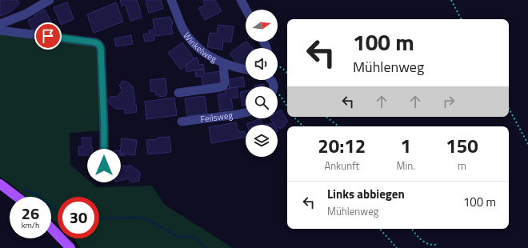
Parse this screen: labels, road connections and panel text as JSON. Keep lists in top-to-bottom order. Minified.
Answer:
{"streets":{"street":["Winkelweg","Feilsweg"]},"north":"right","page":{"turn":["100 m","Mühlenweg"],"eta":["20:12","Ankunft","1","Min.","150","m"],"list":[{"name":"Links abbiegen","note":"Mühlenweg","value":"100 m"}],"speed":"26 km/h","limit":"30"}}
